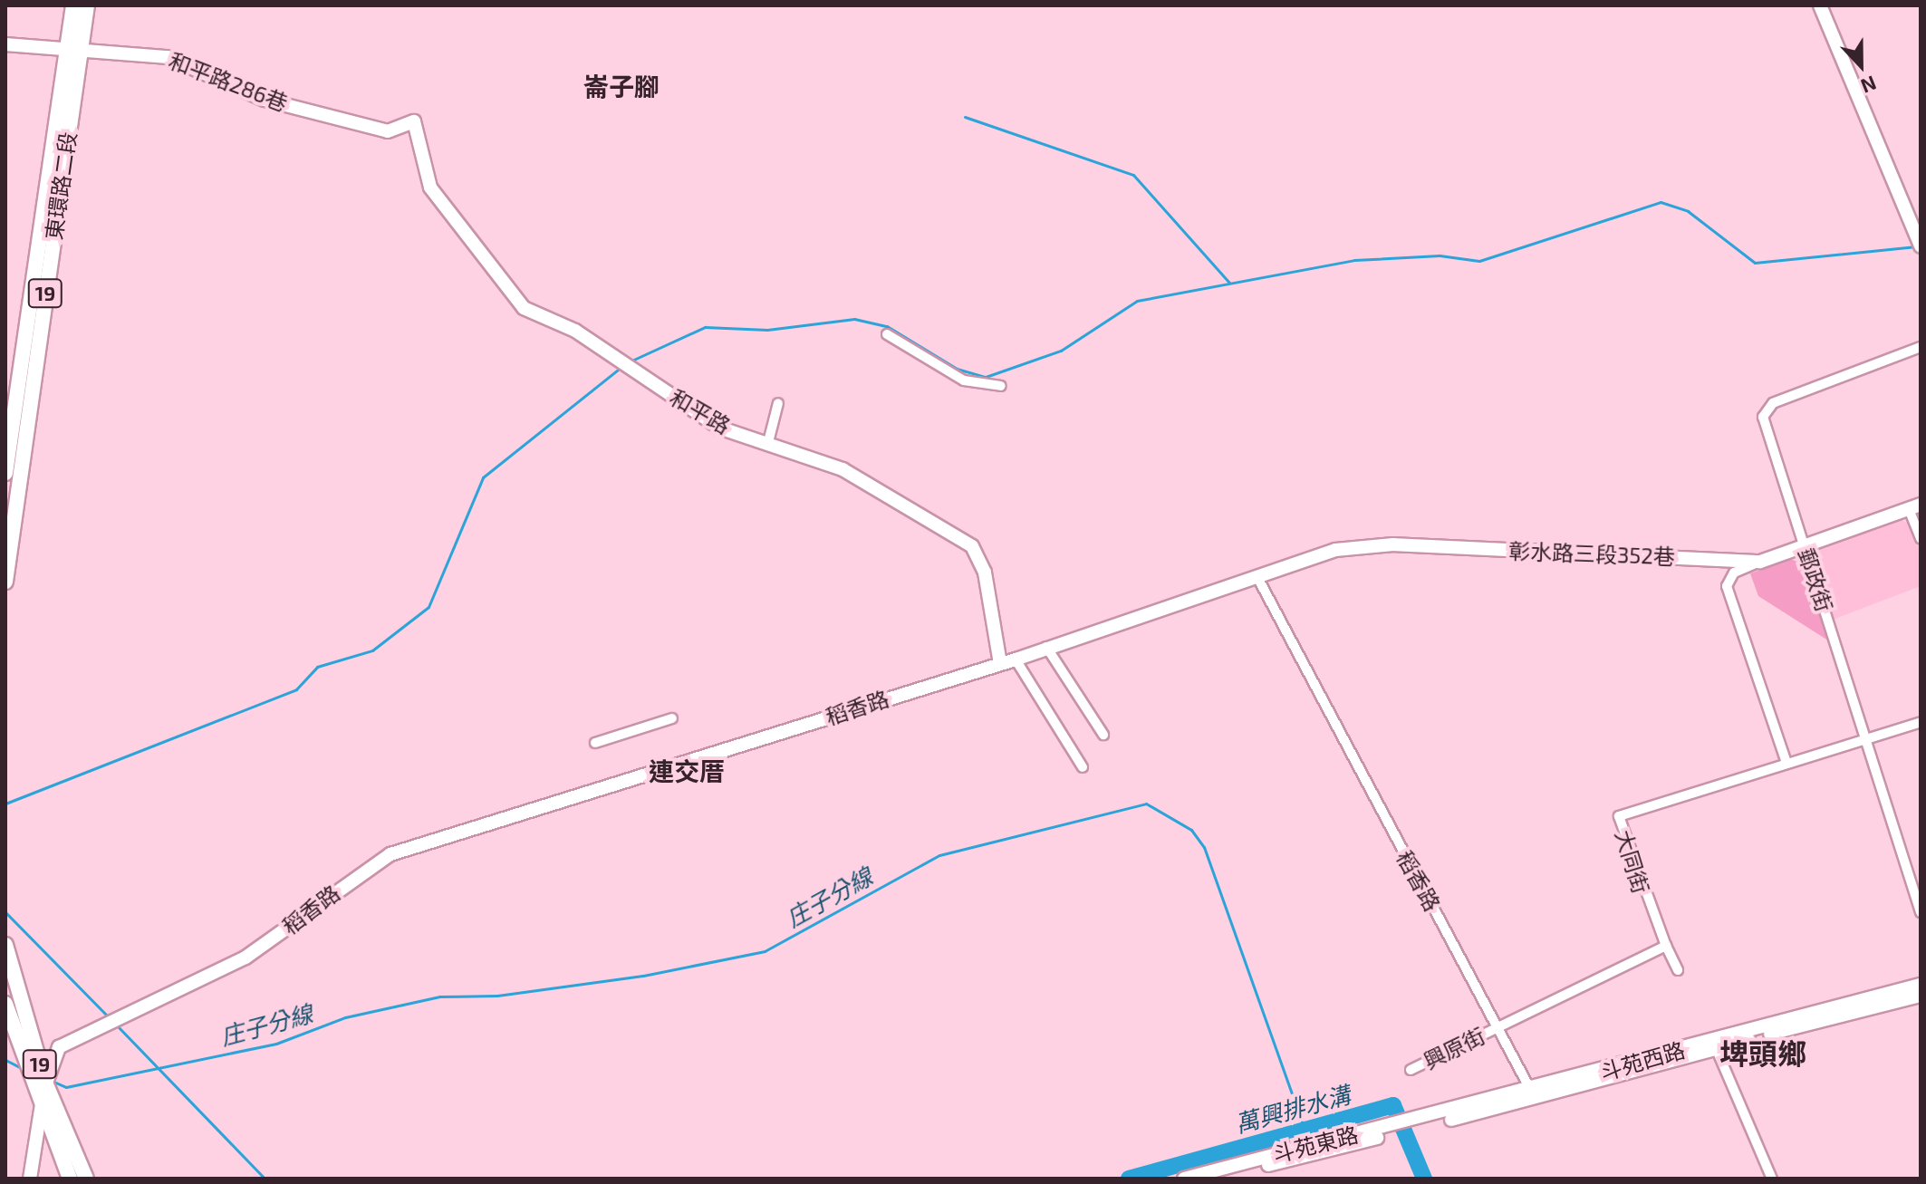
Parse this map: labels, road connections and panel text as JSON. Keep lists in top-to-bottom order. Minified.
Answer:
{"streets":{"main road":["東環路二段","19"],"street":["和平路286巷","和平路","彰水路三段352巷","郵政街","稻香路","大同街","興原街","斗苑西路","斗苑東路"]},"crossings":[["和平路286巷","東環路二段"],["和平路286巷","和平路"],["19","稻香路"],["和平路","稻香路"],["彰水路三段352巷","郵政街"],["彰水路三段352巷","稻香路"],["郵政街","大同街"],["稻香路","興原街"],["稻香路","斗苑西路"],["斗苑西路","斗苑東路"]],"districts":["崙子腳","連交厝","埤頭鄉"],"water":["庄子分線","萬興排水溝"],"north":"bottom"}
